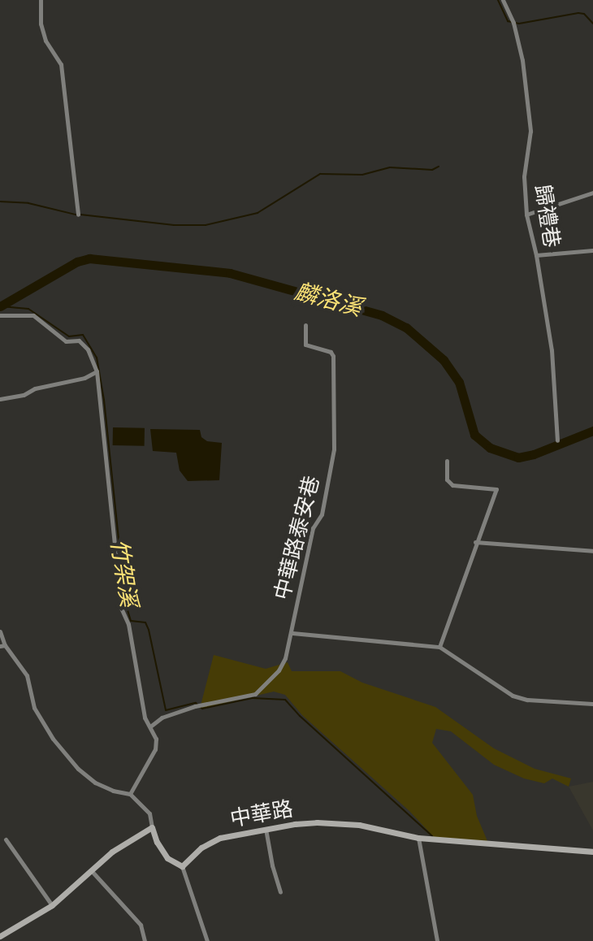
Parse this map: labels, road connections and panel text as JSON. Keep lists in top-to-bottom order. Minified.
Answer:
{"streets":{"street":["歸禮巷","中華路泰安巷","中華路"]},"water":["麟洛溪","竹架溪"]}
